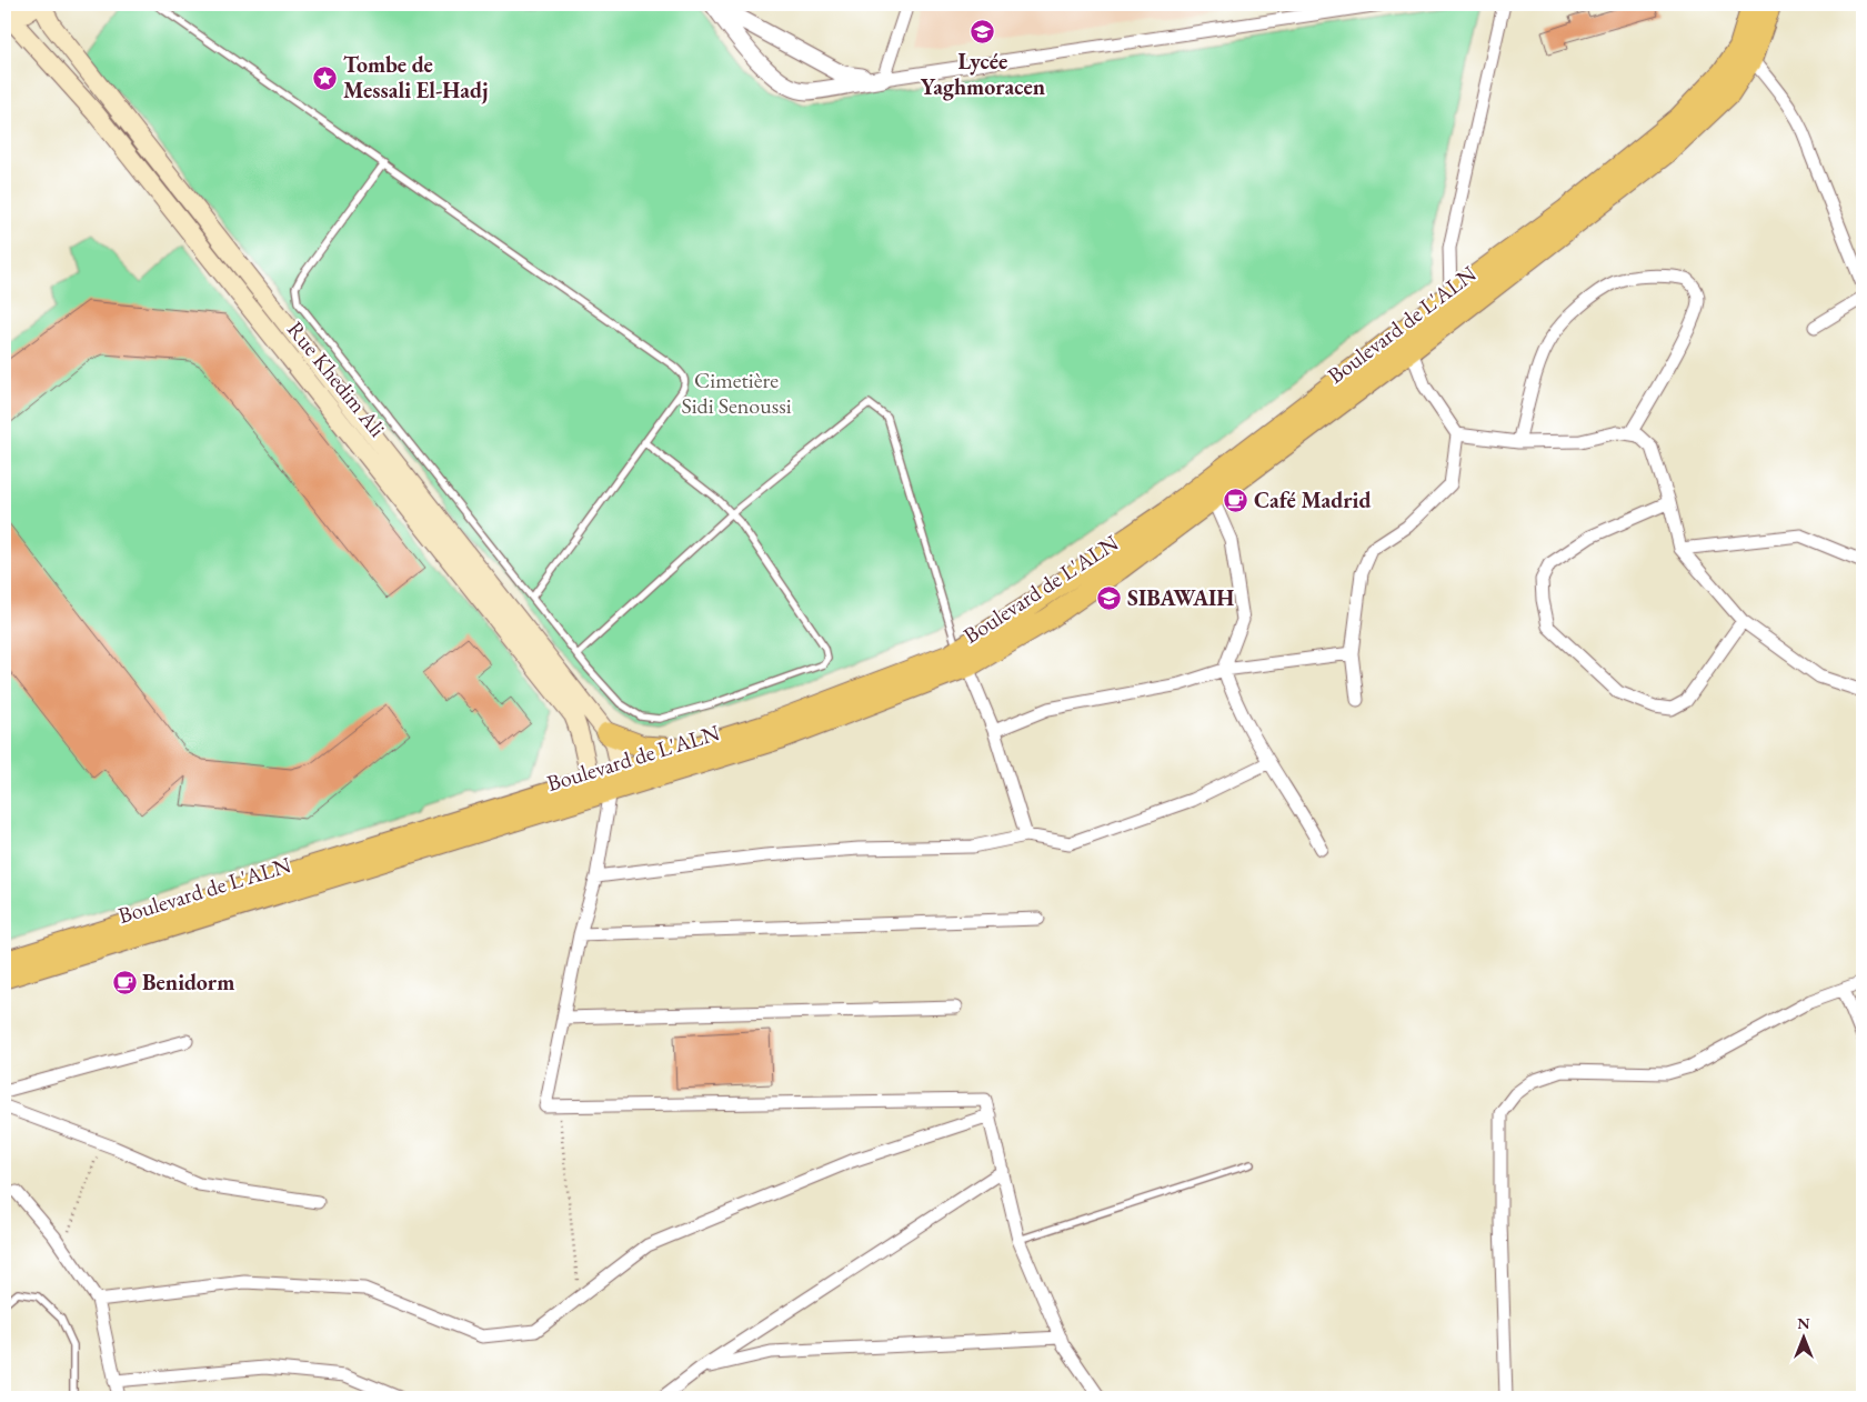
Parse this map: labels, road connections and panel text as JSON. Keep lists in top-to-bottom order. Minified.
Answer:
{"streets":{"main road":["Boulevard de L'ALN","Rue Khedim Ali"]},"crossings":[["Boulevard de L'ALN","Rue Khedim Ali"]],"parks":["Cimetière Sidi Senoussi"],"places":{"school or university":["Lycée Yaghmoracen","SIBAWAIH"],"place":["Tombe de Messali El-Hadj"],"cafe":["Café Madrid","Benidorm"]},"north":"top"}
